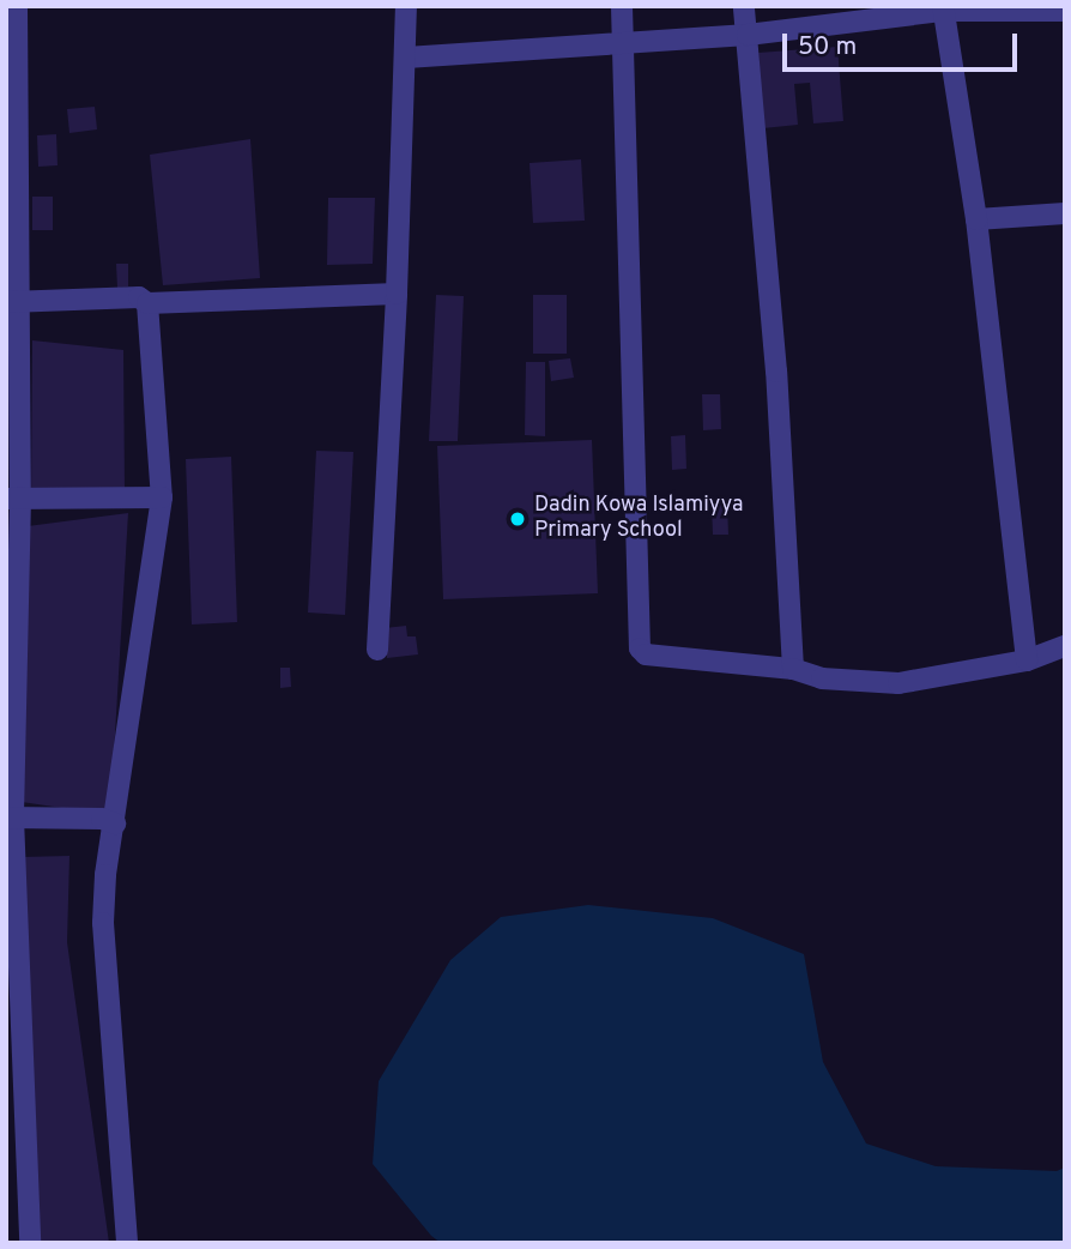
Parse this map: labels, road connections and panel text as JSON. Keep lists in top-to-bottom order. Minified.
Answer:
{"places":["Dadin Kowa Islamiyya Primary School"],"scale_bar":"50 m"}
